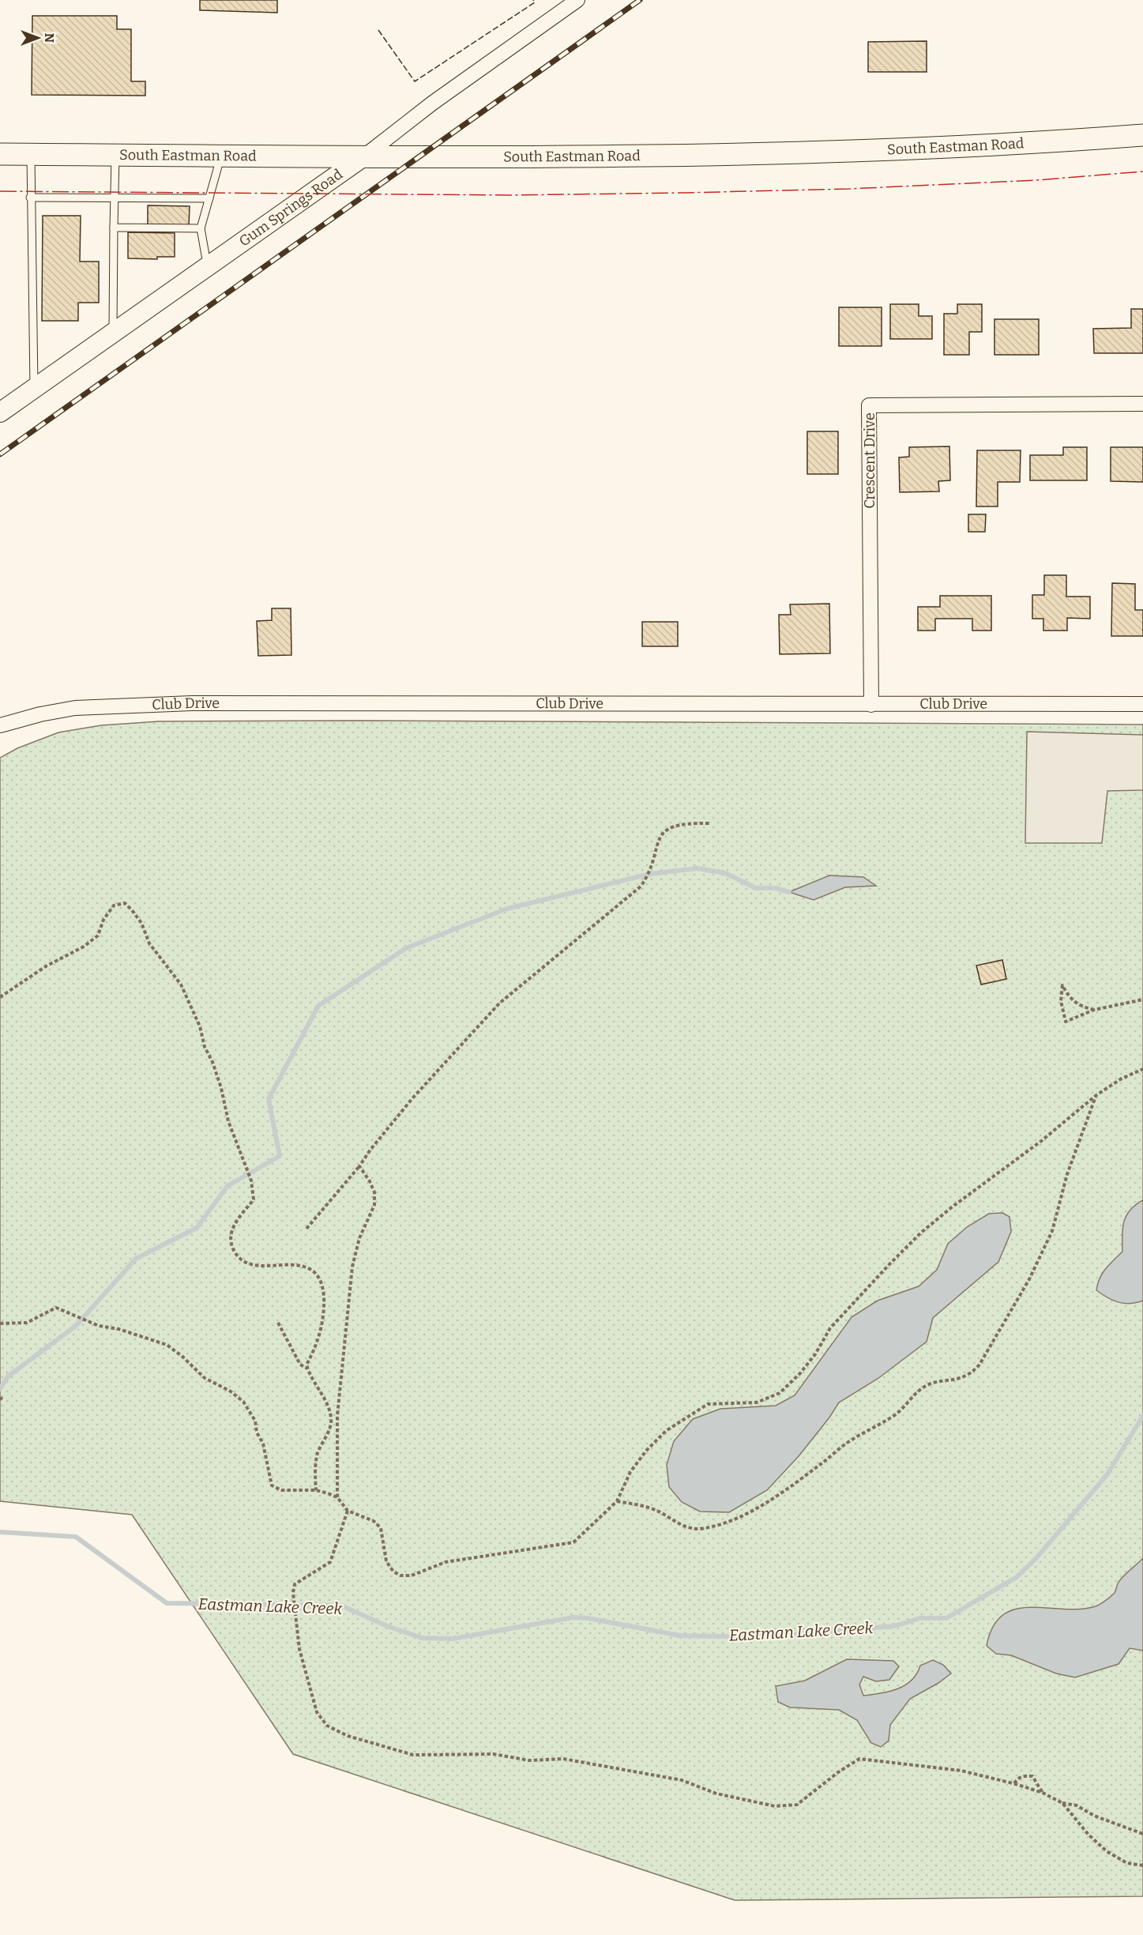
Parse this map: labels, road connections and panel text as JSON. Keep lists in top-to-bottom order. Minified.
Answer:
{"streets":{"main road":["South Eastman Road"],"street":["Gum Springs Road","Crescent Drive","Club Drive"]},"crossings":[["South Eastman Road","Gum Springs Road"],["Crescent Drive","Club Drive"]],"water":["Eastman Lake Creek"],"north":"right"}
